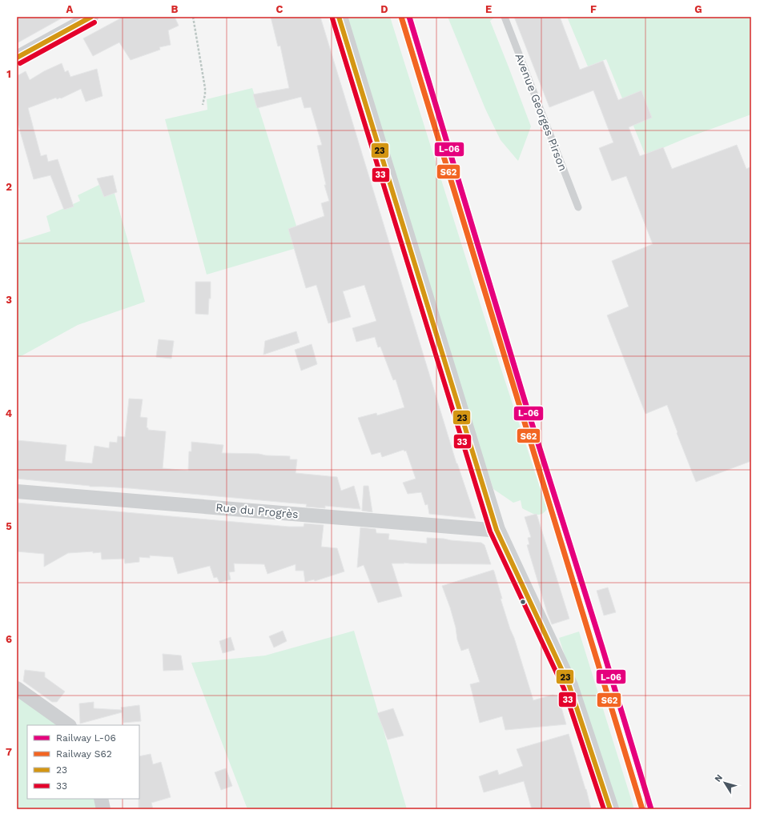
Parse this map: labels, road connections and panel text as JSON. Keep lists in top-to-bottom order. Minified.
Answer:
{"streets":{"street":["Rue du Progrès"],"lane":["Avenue Georges Pirson"]},"lines":["rail line L-06","rail line S62","transit line 23","transit line 33"],"legend":["Railway L-06","Railway S62","23","33"],"north":"top left","grid":{"columns":["A","B","C","D","E","F","G"],"rows":["1","2","3","4","5","6","7"]}}
